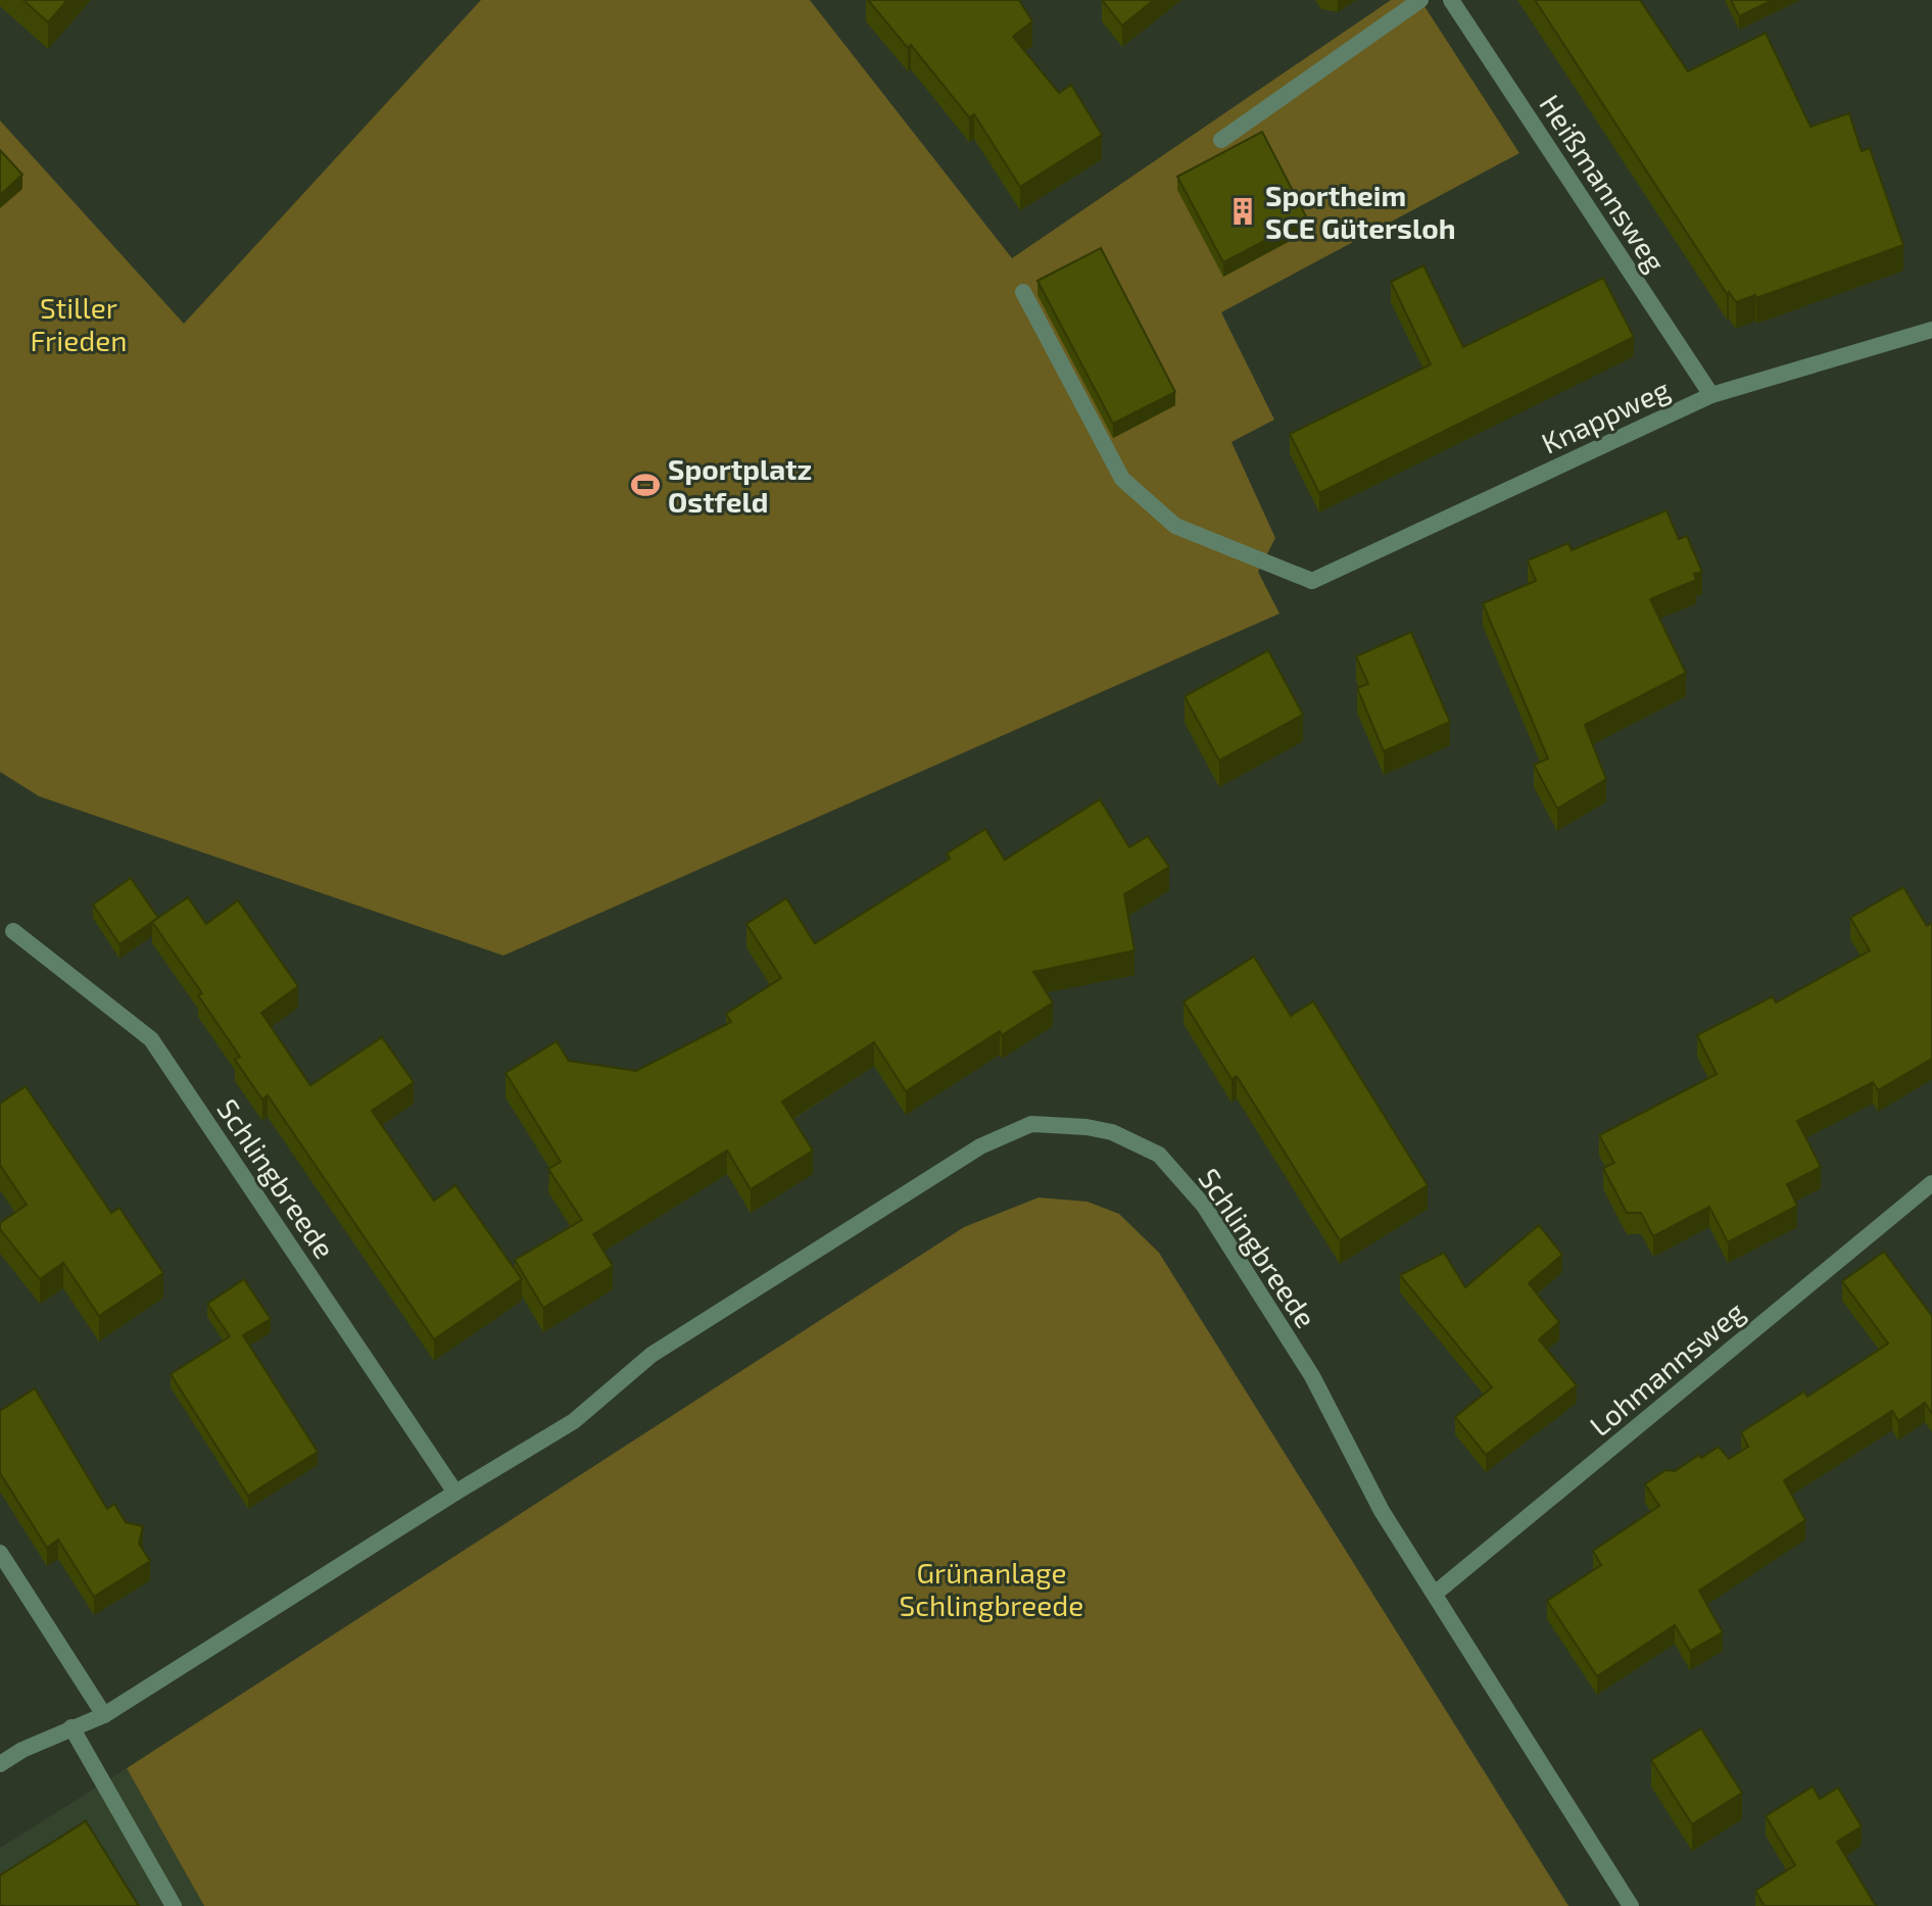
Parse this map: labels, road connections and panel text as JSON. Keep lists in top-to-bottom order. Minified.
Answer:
{"streets":{"street":["Heißmannsweg","Knappweg","Schlingbreede","Lohmannsweg"]},"crossings":[["Heißmannsweg","Knappweg"],["Schlingbreede","Lohmannsweg"]],"parks":["Stiller Frieden","Grünanlage Schlingbreede"],"places":{"building":["Sportheim SCE Gütersloh"],"sports":["Sportplatz Ostfeld"]}}
